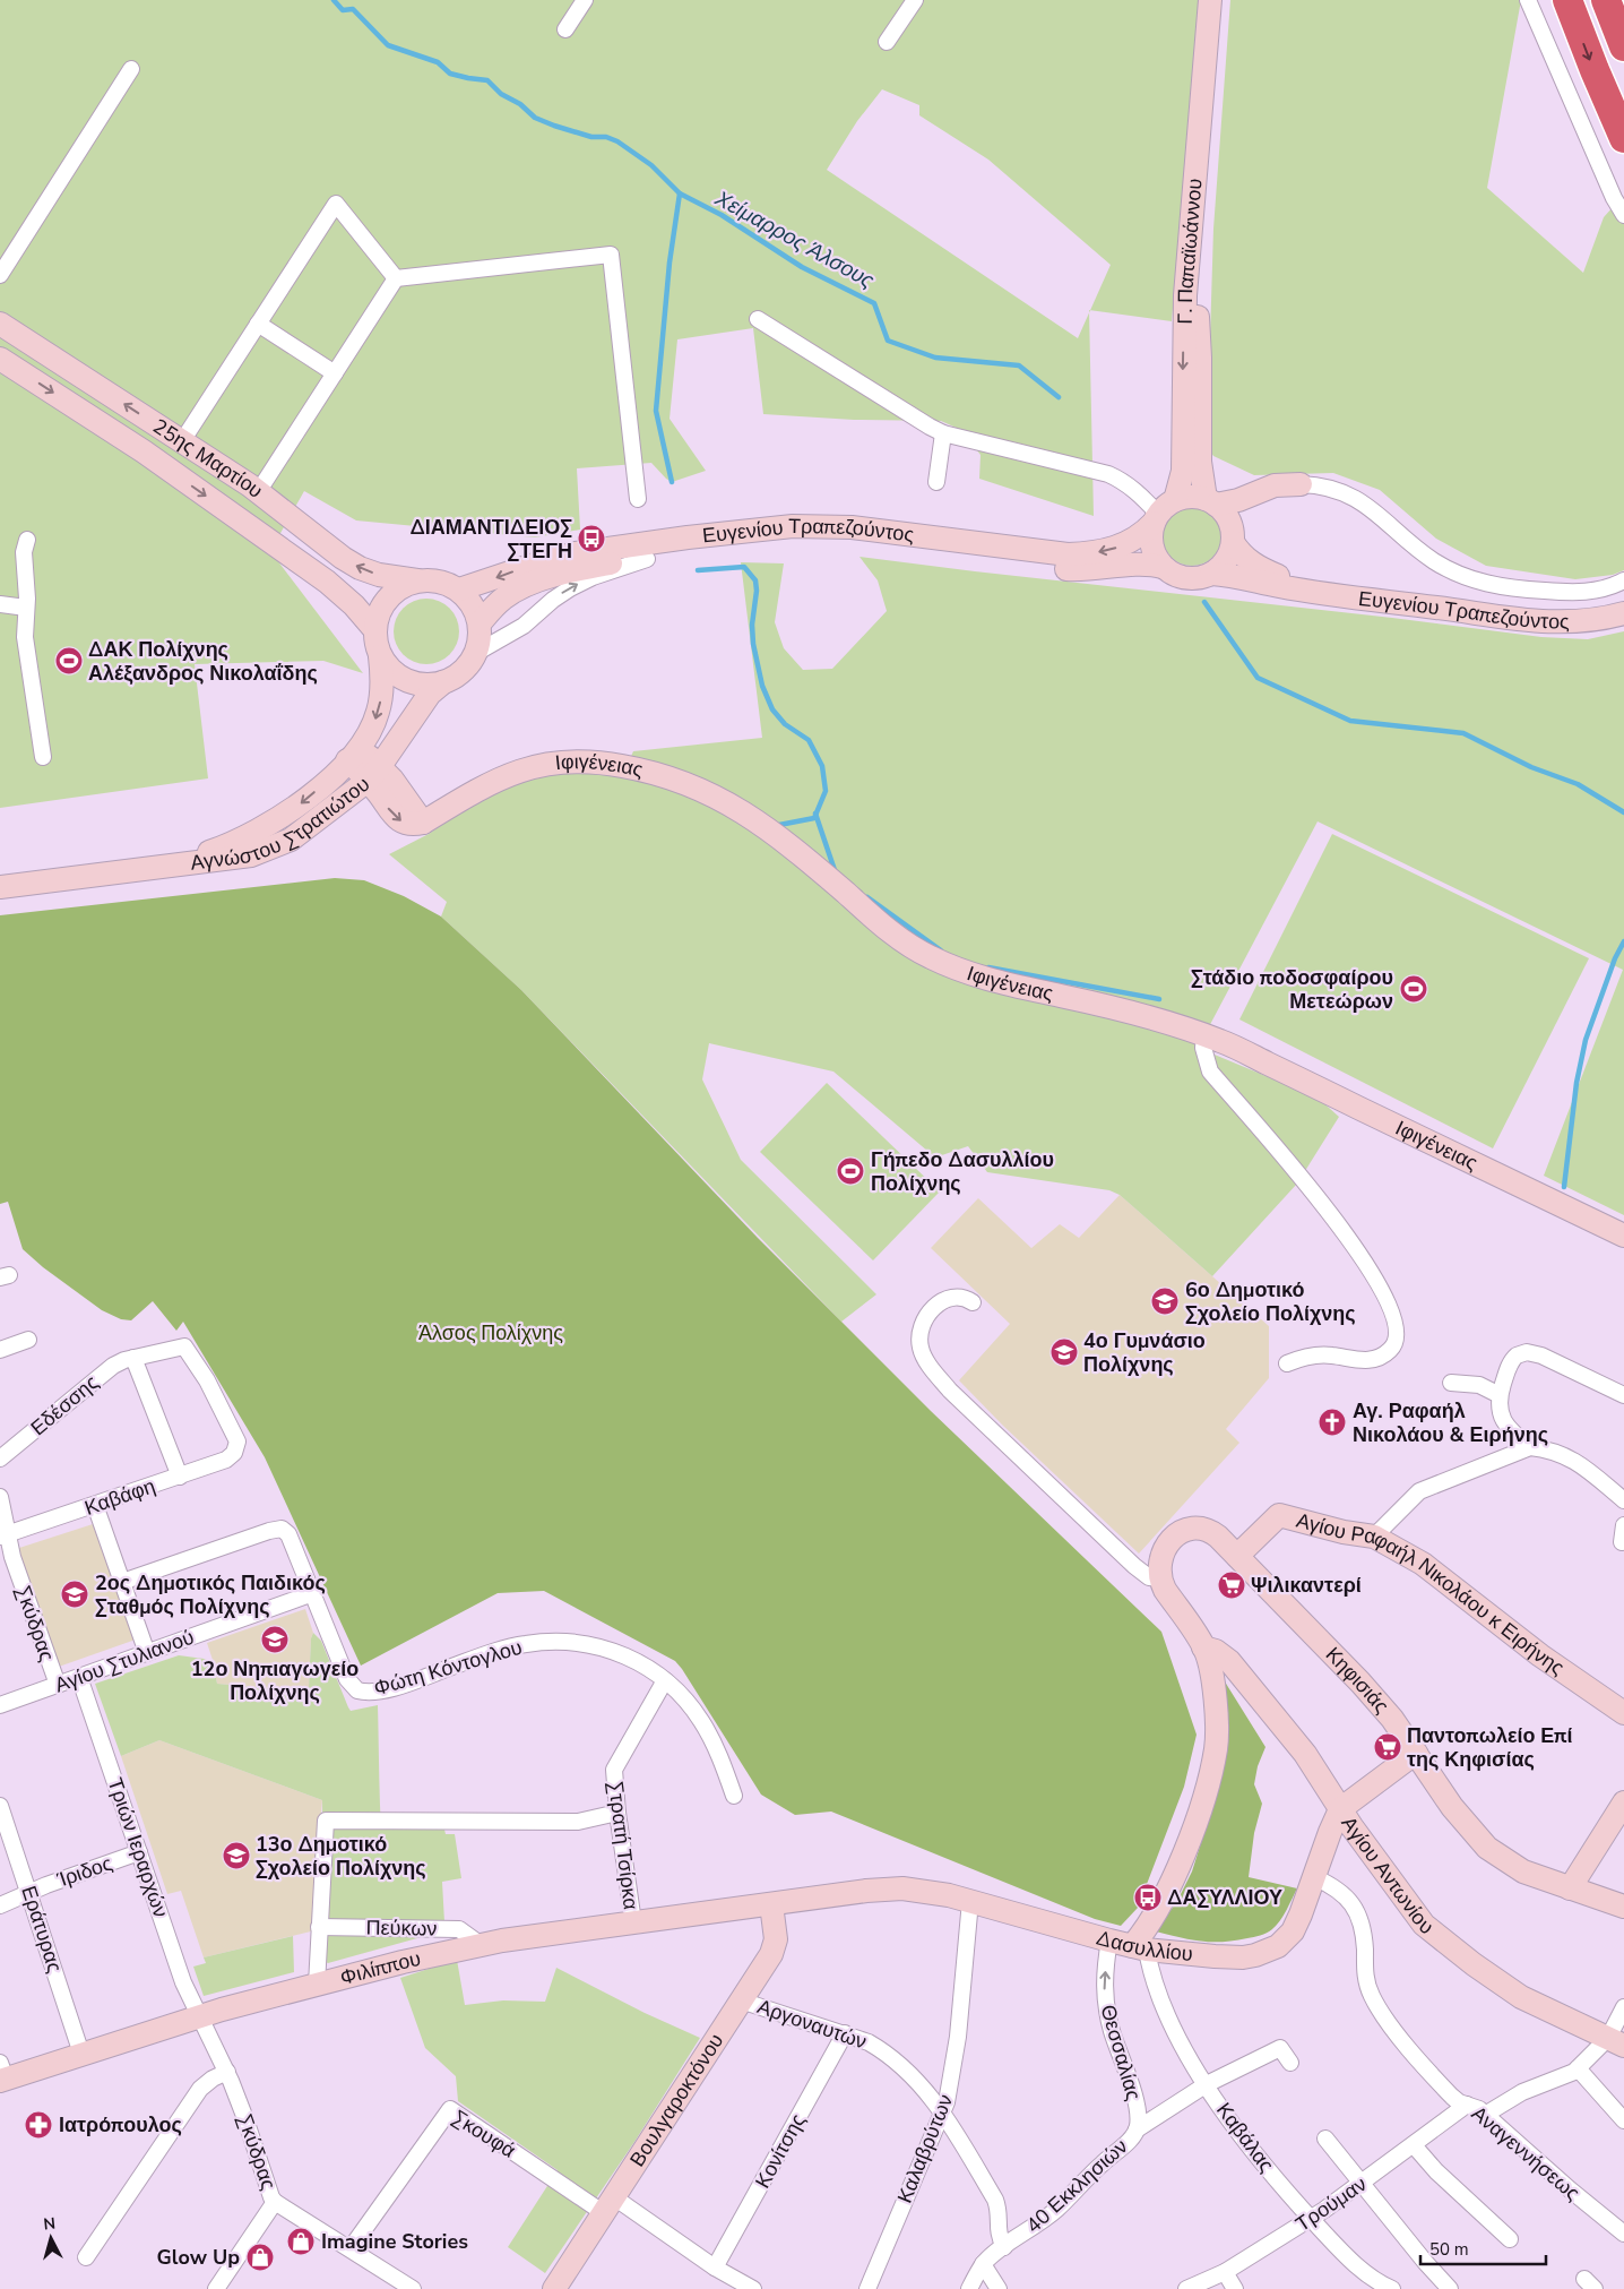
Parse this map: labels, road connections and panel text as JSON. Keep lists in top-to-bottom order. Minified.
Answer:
{"streets":{"street":["Γ. Παπαϊωάννου","25ης Μαρτίου","Ευγενίου Τραπεζούντος","Ιφιγένειας","Αγνώστου Στρατιώτου","Εδέσσης","Καβάφη","Αγίου Ραφαήλ Νικολάου κ Ειρήνης","Σκύδρας","Αγίου Στυλιανού","Φώτη Κόντογλου","Κηφισιάς","Στρατή Τσίρκα","Τριών Ιεραρχών","Ίριδος","Αγίου Αντωνίου","Πεύκων","Εράτυρας","Δασυλλίου","Φιλίππου","Αργοναυτών","Θεσσαλίας","Βουλγαροκτόνου","Σκουφά","Καβάλας","Καλαβρύτων","Κονίτσης","Αναγεννήσεως","40 Εκκλησιών","Τρούμαν"]},"crossings":[["Γ. Παπαϊωάννου","Ευγενίου Τραπεζούντος"],["25ης Μαρτίου","Ευγενίου Τραπεζούντος"],["Ιφιγένειας","Αγνώστου Στρατιώτου"],["Εδέσσης","Καβάφη"],["Καβάφη","Σκύδρας"],["Αγίου Ραφαήλ Νικολάου κ Ειρήνης","Κηφισιάς"],["Σκύδρας","Αγίου Στυλιανού"],["Σκύδρας","Τριών Ιεραρχών"],["Σκύδρας","Φιλίππου"],["Σκύδρας","Σκουφά"],["Αγίου Στυλιανού","Φώτη Κόντογλου"],["Αγίου Στυλιανού","Τριών Ιεραρχών"],["Φώτη Κόντογλου","Στρατή Τσίρκα"],["Στρατή Τσίρκα","Φιλίππου"],["Τριών Ιεραρχών","Ίριδος"],["Τριών Ιεραρχών","Φιλίππου"],["Ίριδος","Εράτυρας"],["Αγίου Αντωνίου","Δασυλλίου"],["Πεύκων","Φιλίππου"],["Εράτυρας","Φιλίππου"],["Δασυλλίου","Φιλίππου"],["Δασυλλίου","Θεσσαλίας"],["Δασυλλίου","Βουλγαροκτόνου"],["Δασυλλίου","Καβάλας"],["Δασυλλίου","Καλαβρύτων"],["Δασυλλίου","Αναγεννήσεως"],["Φιλίππου","Βουλγαροκτόνου"],["Αργοναυτών","Βουλγαροκτόνου"],["Αργοναυτών","Καλαβρύτων"],["Αργοναυτών","Κονίτσης"],["Αργοναυτών","40 Εκκλησιών"],["Θεσσαλίας","40 Εκκλησιών"],["Βουλγαροκτόνου","Σκουφά"],["Καβάλας","40 Εκκλησιών"],["Καβάλας","Τρούμαν"],["Αναγεννήσεως","Τρούμαν"]],"one_way":["Θεσσαλίας"],"water":["Χείμαρρος Άλσους"],"parks":["Άλσος Πολίχνης"],"places":{"bus stop":["ΔΙΑΜΑΝΤΙΔΕΙΟΣ ΣΤΕΓΗ","ΔΑΣΥΛΛΙΟΥ"],"sports":["ΔΑΚ Πολίχνης Αλέξανδρος Νικολαΐδης","Στάδιο ποδοσφαίρου Μετεώρων","Γήπεδο Δασυλλίου Πολίχνης"],"school or university":["6ο Δημοτικό Σχολείο Πολίχνης","4ο Γυμνάσιο Πολίχνης","2ος Δημοτικός Παιδικός Σταθμός Πολίχνης","12ο Νηπιαγωγείο Πολίχνης","13ο Δημοτικό Σχολείο Πολίχνης"],"church":["Αγ. Ραφαήλ Νικολάου & Ειρήνης"],"supermarket":["Ψιλικαντερί","Παντοπωλείο Επί της Κηφισίας"],"pharmacy":["Ιατρόπουλος"],"shop":["Imagine Stories","Glow Up"]},"scale_bar":"50 m","north":"top"}
